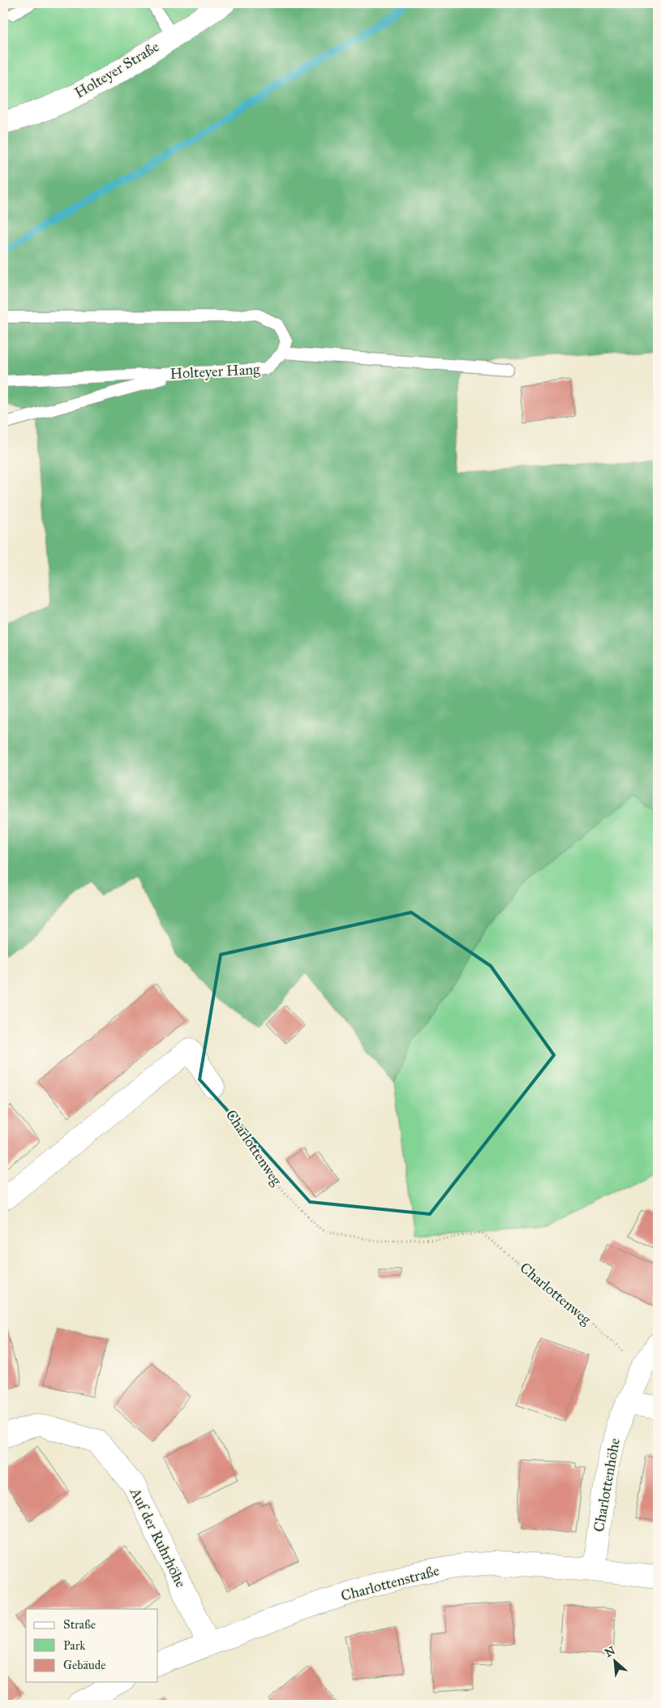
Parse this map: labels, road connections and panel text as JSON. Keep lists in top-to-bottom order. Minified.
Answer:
{"streets":{"street":["Holteyer Straße","Charlottenhöhe","Auf der Ruhrhöhe","Charlottenstraße"],"lane":["Holteyer Hang"],"path":["Charlottenweg"]},"crossings":[["Charlottenweg","Charlottenhöhe"],["Charlottenhöhe","Charlottenstraße"],["Auf der Ruhrhöhe","Charlottenstraße"]],"legend":["Straße","Park","Gebäude"],"north":"top left"}
